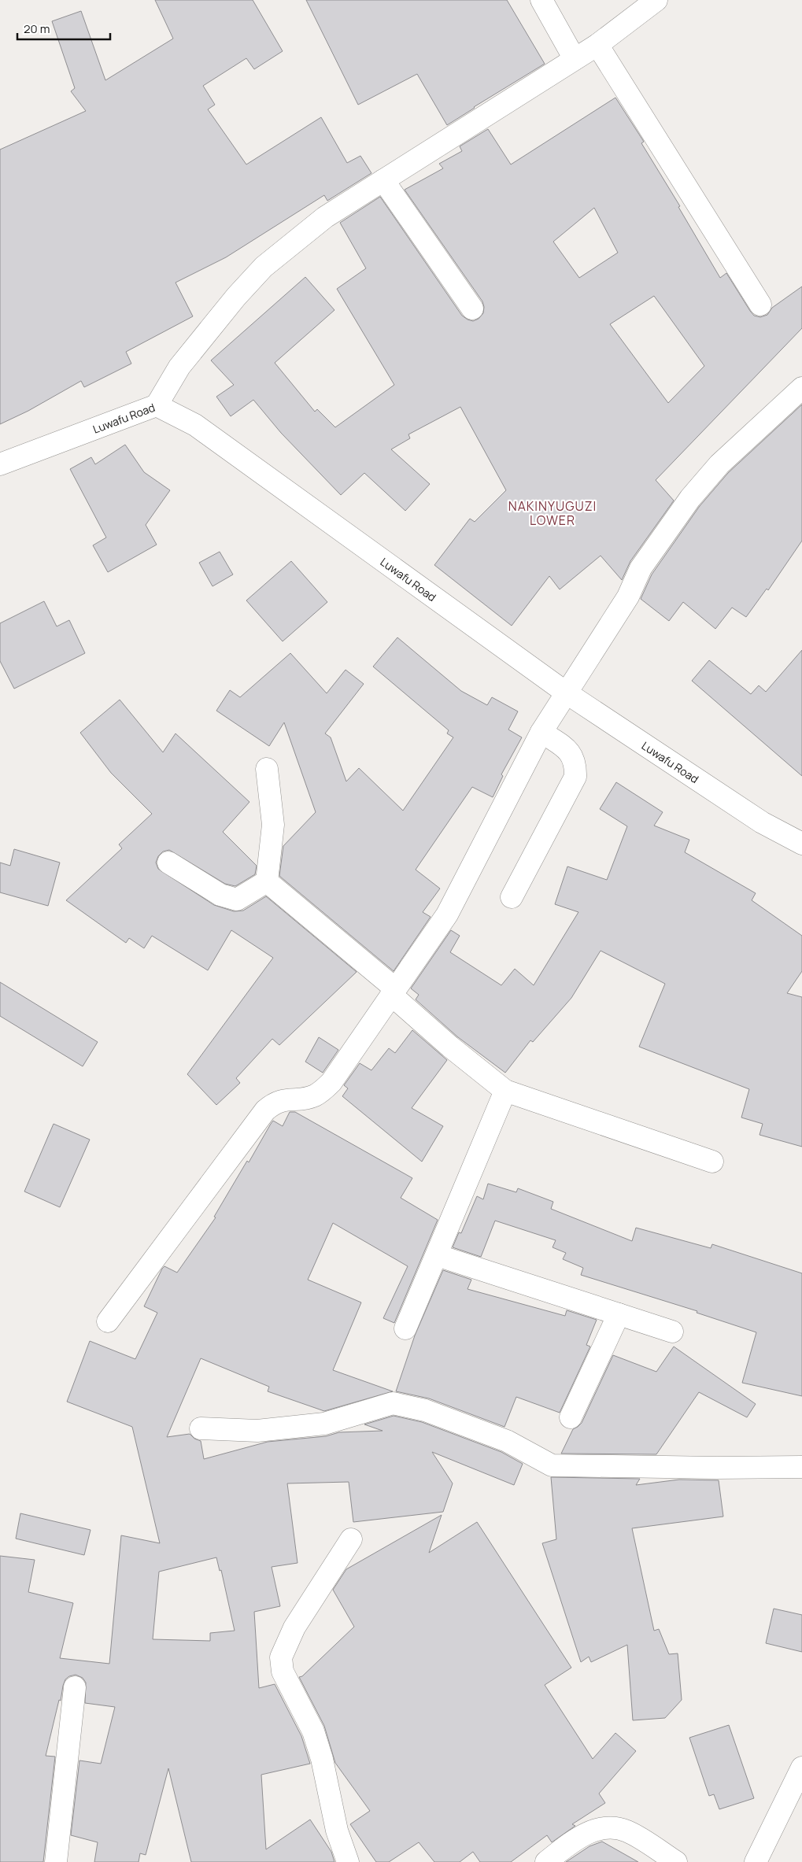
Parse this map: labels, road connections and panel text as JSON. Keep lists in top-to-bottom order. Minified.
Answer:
{"streets":{"street":["Luwafu Road"]},"districts":["NAKINYUGUZI LOWER"],"scale_bar":"20 m"}
